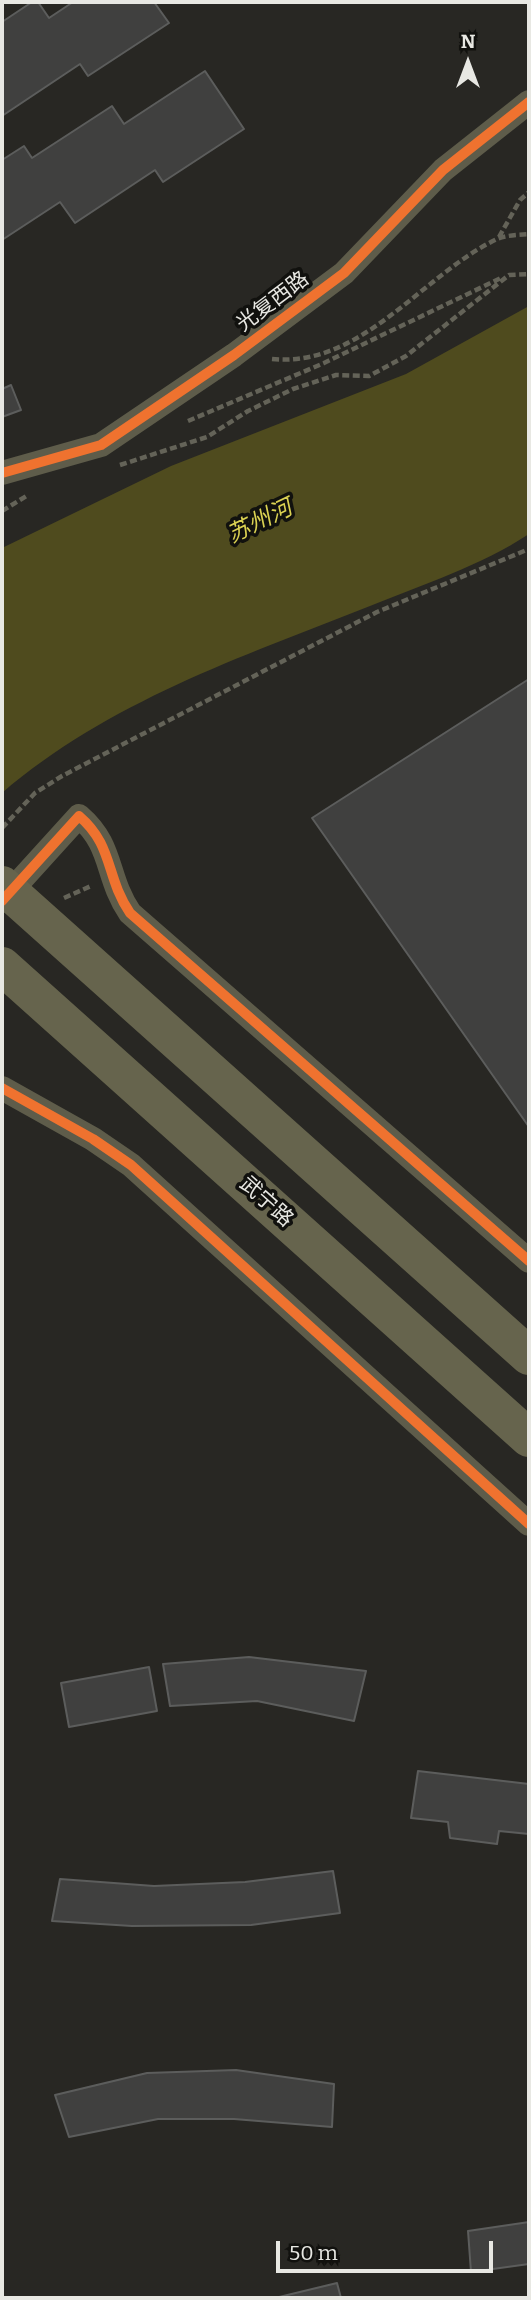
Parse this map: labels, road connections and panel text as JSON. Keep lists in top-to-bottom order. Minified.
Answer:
{"streets":{"main road":["武宁路"],"street":["光复西路"]},"water":["苏州河"],"scale_bar":"50 m","north":"top"}
